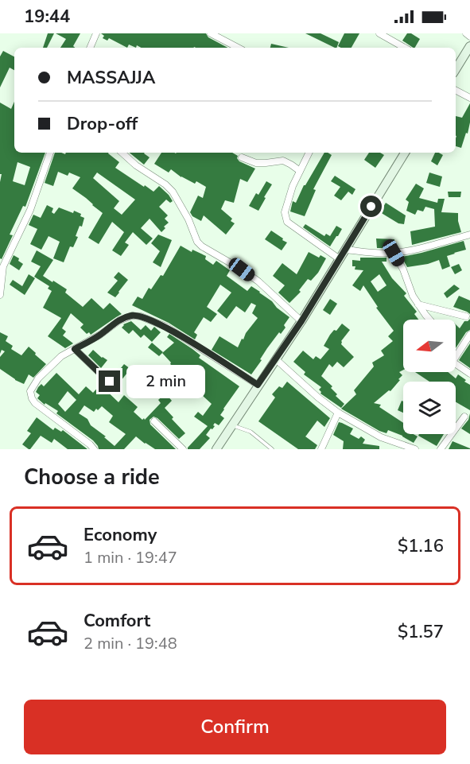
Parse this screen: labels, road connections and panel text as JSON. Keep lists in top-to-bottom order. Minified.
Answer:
{"north":"left","page":{"status":"19:44","banner":["MASSAJJA","Drop-off"],"bubble":"2 min","heading":"Choose a ride","list":[{"name":"Economy","note":"1 min · 19:47","value":"$1.16"},{"name":"Comfort","note":"2 min · 19:48","value":"$1.57"}],"buttons":"Confirm"}}
